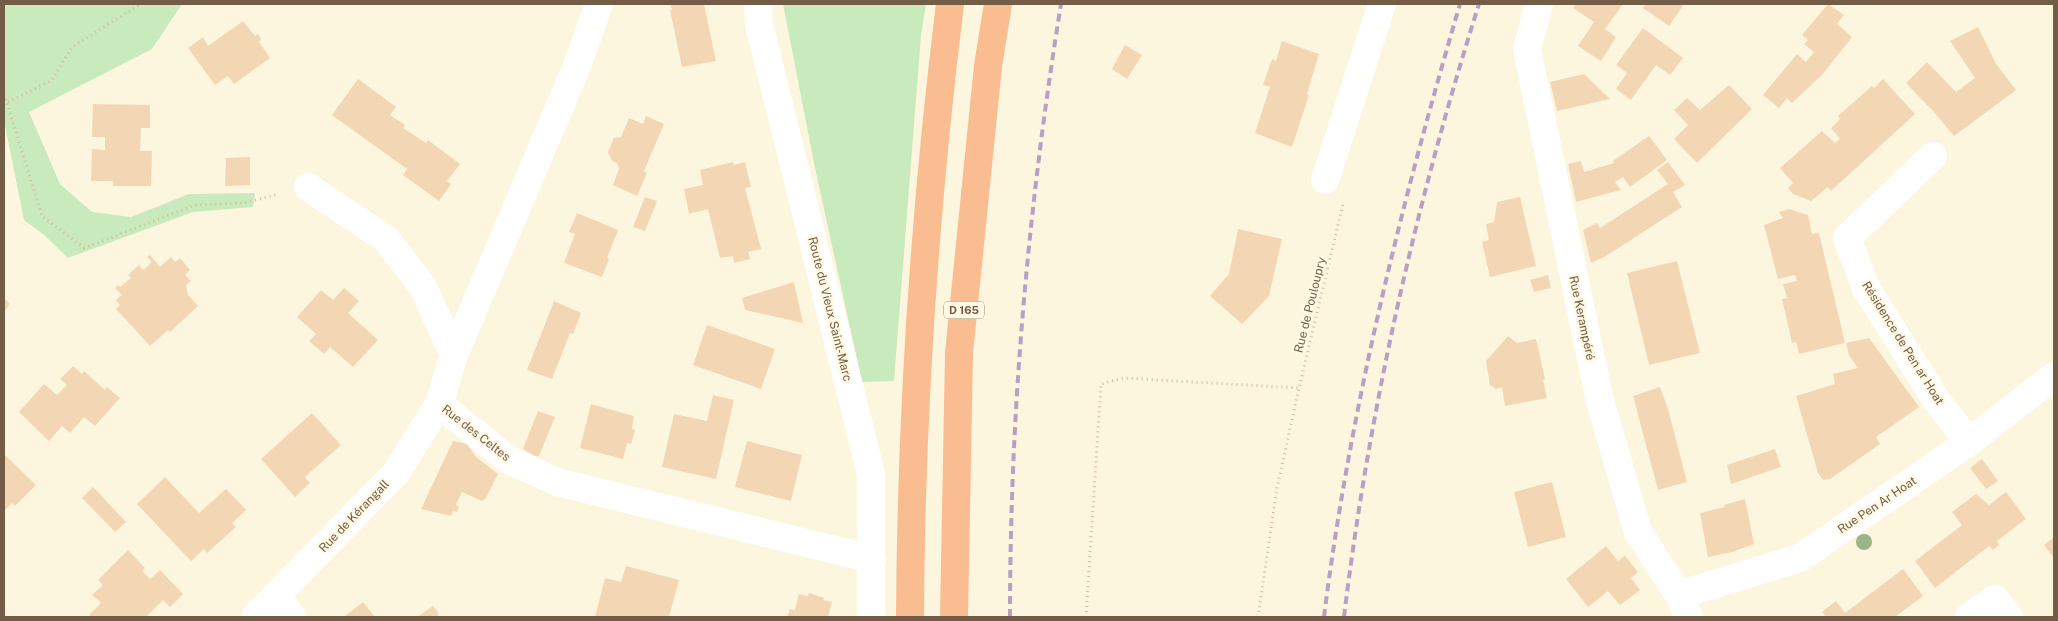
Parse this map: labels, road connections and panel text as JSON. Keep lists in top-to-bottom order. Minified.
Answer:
{"streets":{"highway":["D 165"],"street":["Route du Vieux Saint-Marc","Rue Kerampéré","Résidence de Pen ar Hoat","Rue des Celtes","Rue Pen Ar Hoat","Rue de Kérangall"],"path":["Rue de Pouloupry"]},"crossings":[["Route du Vieux Saint-Marc","Rue des Celtes"],["Rue Kerampéré","Rue Pen Ar Hoat"],["Résidence de Pen ar Hoat","Rue Pen Ar Hoat"],["Rue des Celtes","Rue de Kérangall"]]}
